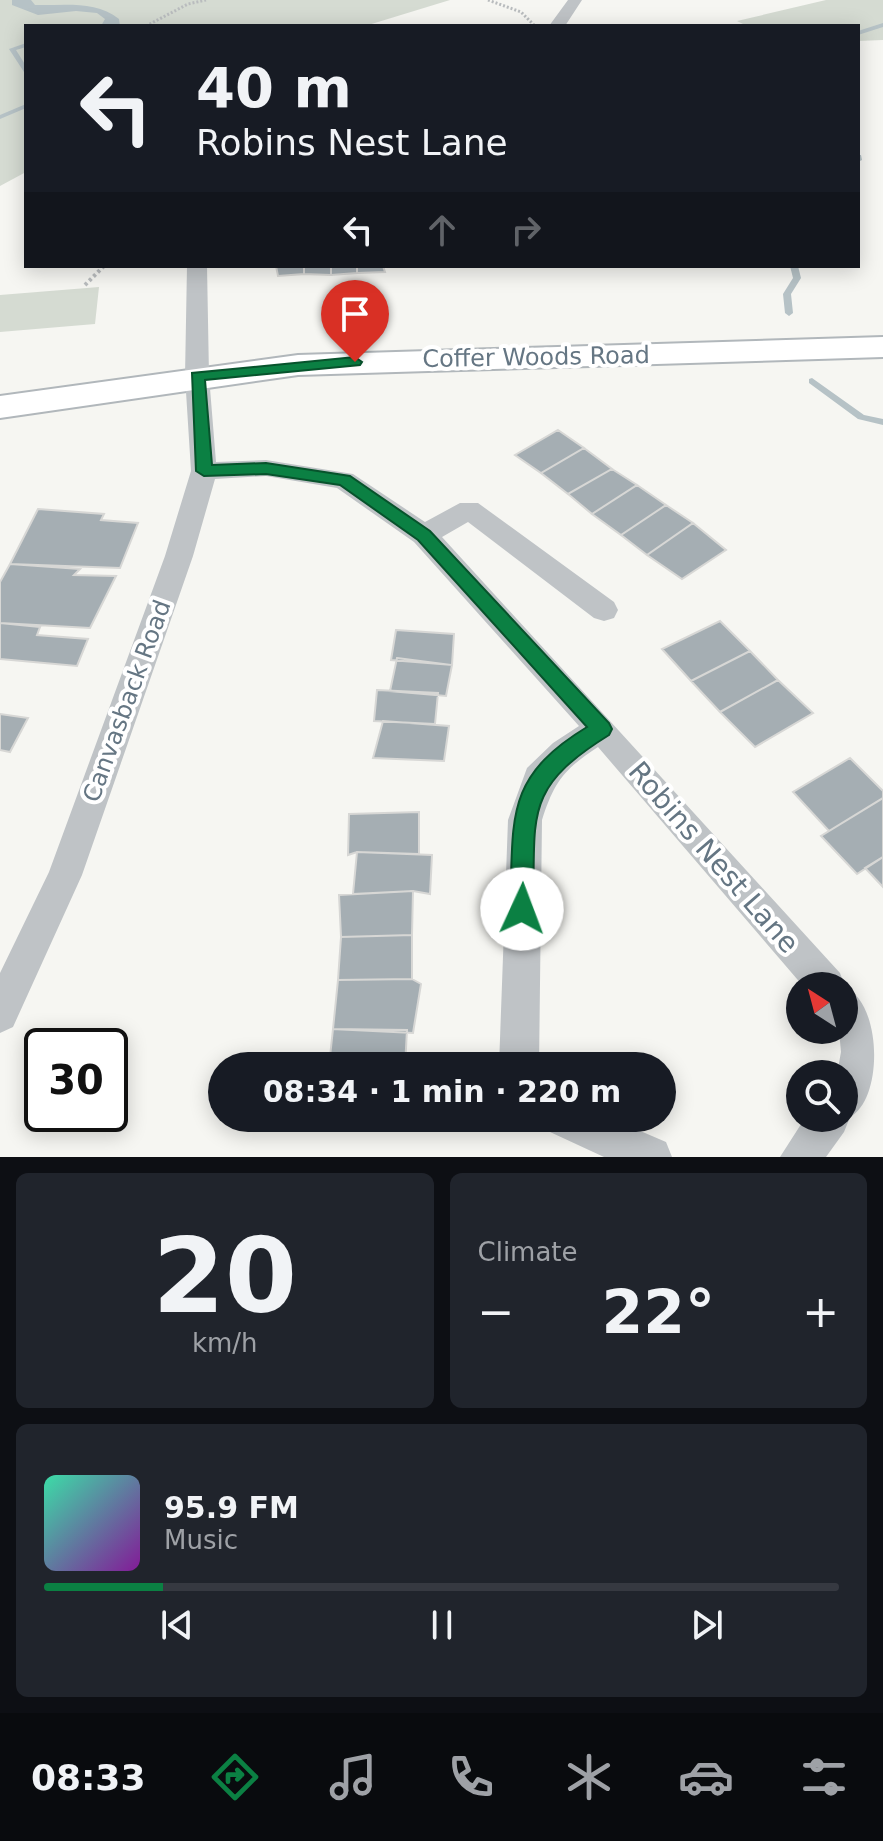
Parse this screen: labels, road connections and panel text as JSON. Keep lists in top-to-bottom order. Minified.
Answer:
{"streets":{"street":["Coffer Woods Road","Canvasback Road","Robins Nest Lane"]},"crossings":[["Coffer Woods Road","Canvasback Road"],["Canvasback Road","Robins Nest Lane"]],"north":"top left","page":{"turn":["40 m","Robins Nest Lane"],"limit":"30","trip":"08:34 · 1 min · 220 m","tile":[["20","km/h"],"Climate"],"heat":["−","22°","+"],"song":["95.9 FM","Music"],"tabs":"08:33"}}
